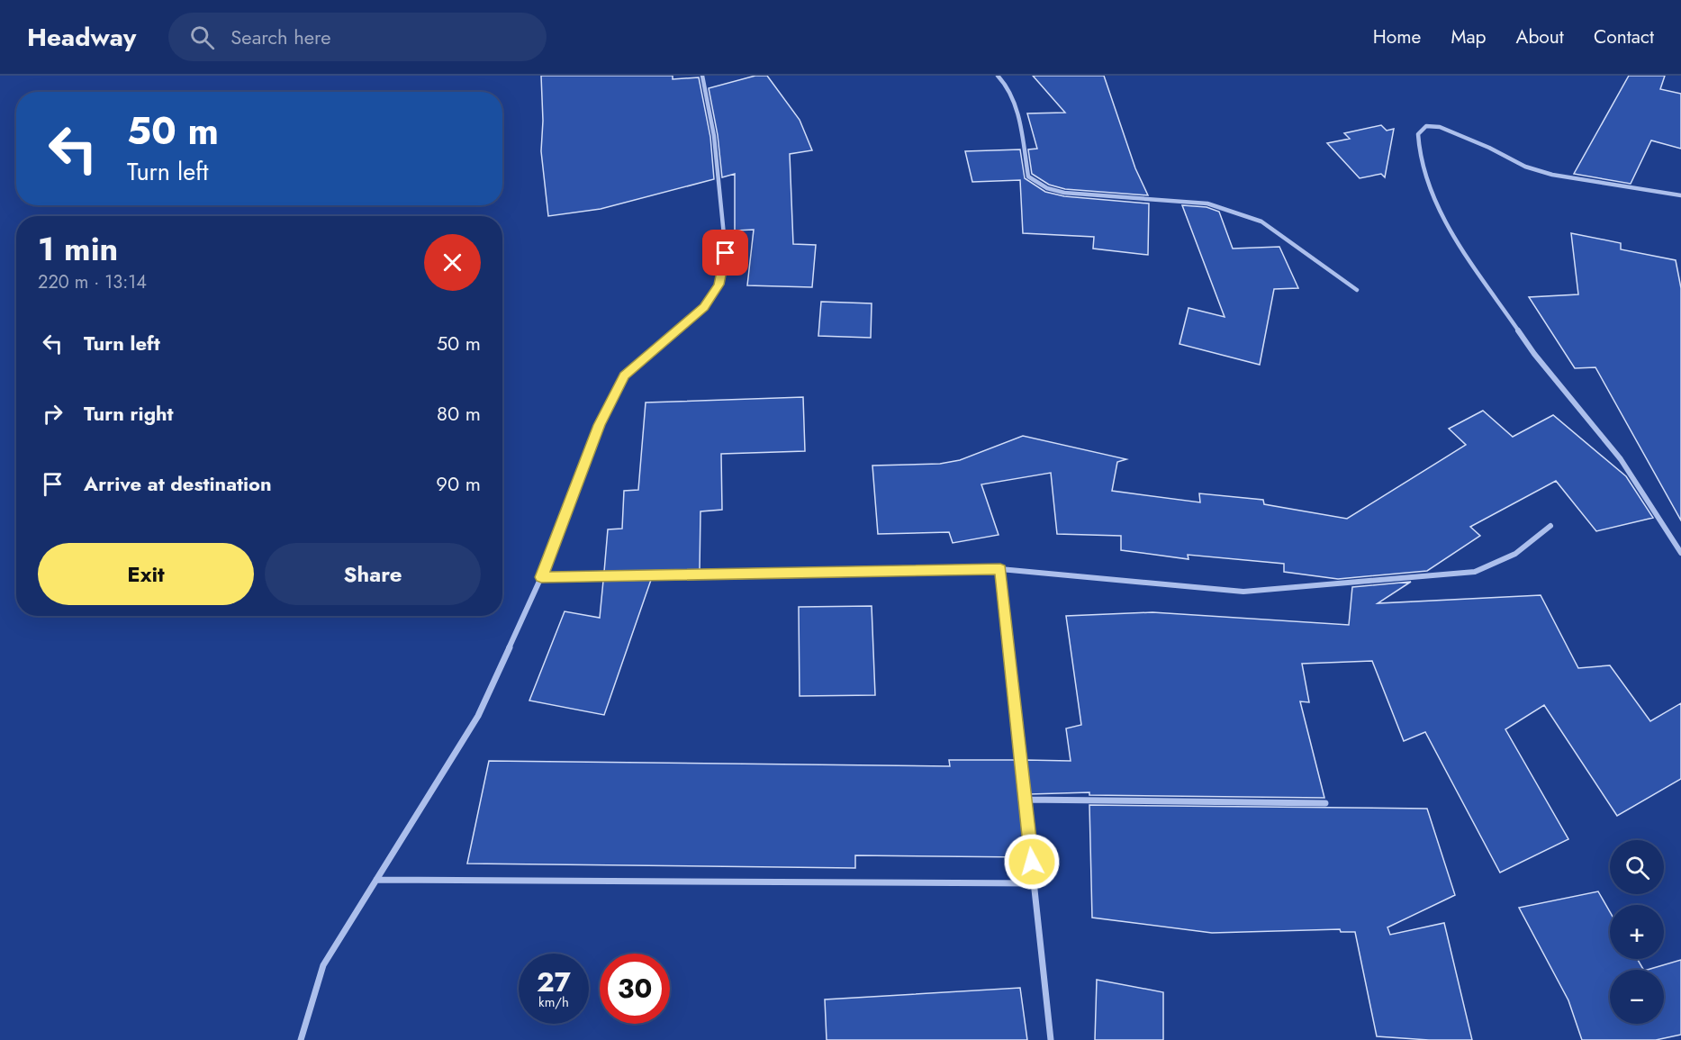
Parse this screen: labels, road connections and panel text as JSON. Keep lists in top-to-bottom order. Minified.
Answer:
{"page":{"header":"Headway","search":"Search here","nav":["Home","Map","About","Contact"],"turn":["50 m","Turn left"],"heading":["1 min","220 m · 13:14"],"list":[{"name":"Turn left","value":"50 m"},{"name":"Turn right","value":"80 m"},{"name":"Arrive at destination","value":"90 m"}],"buttons":["Exit","Share"],"map_buttons":["+","−"],"speed":"27 km/h","limit":"30"}}
